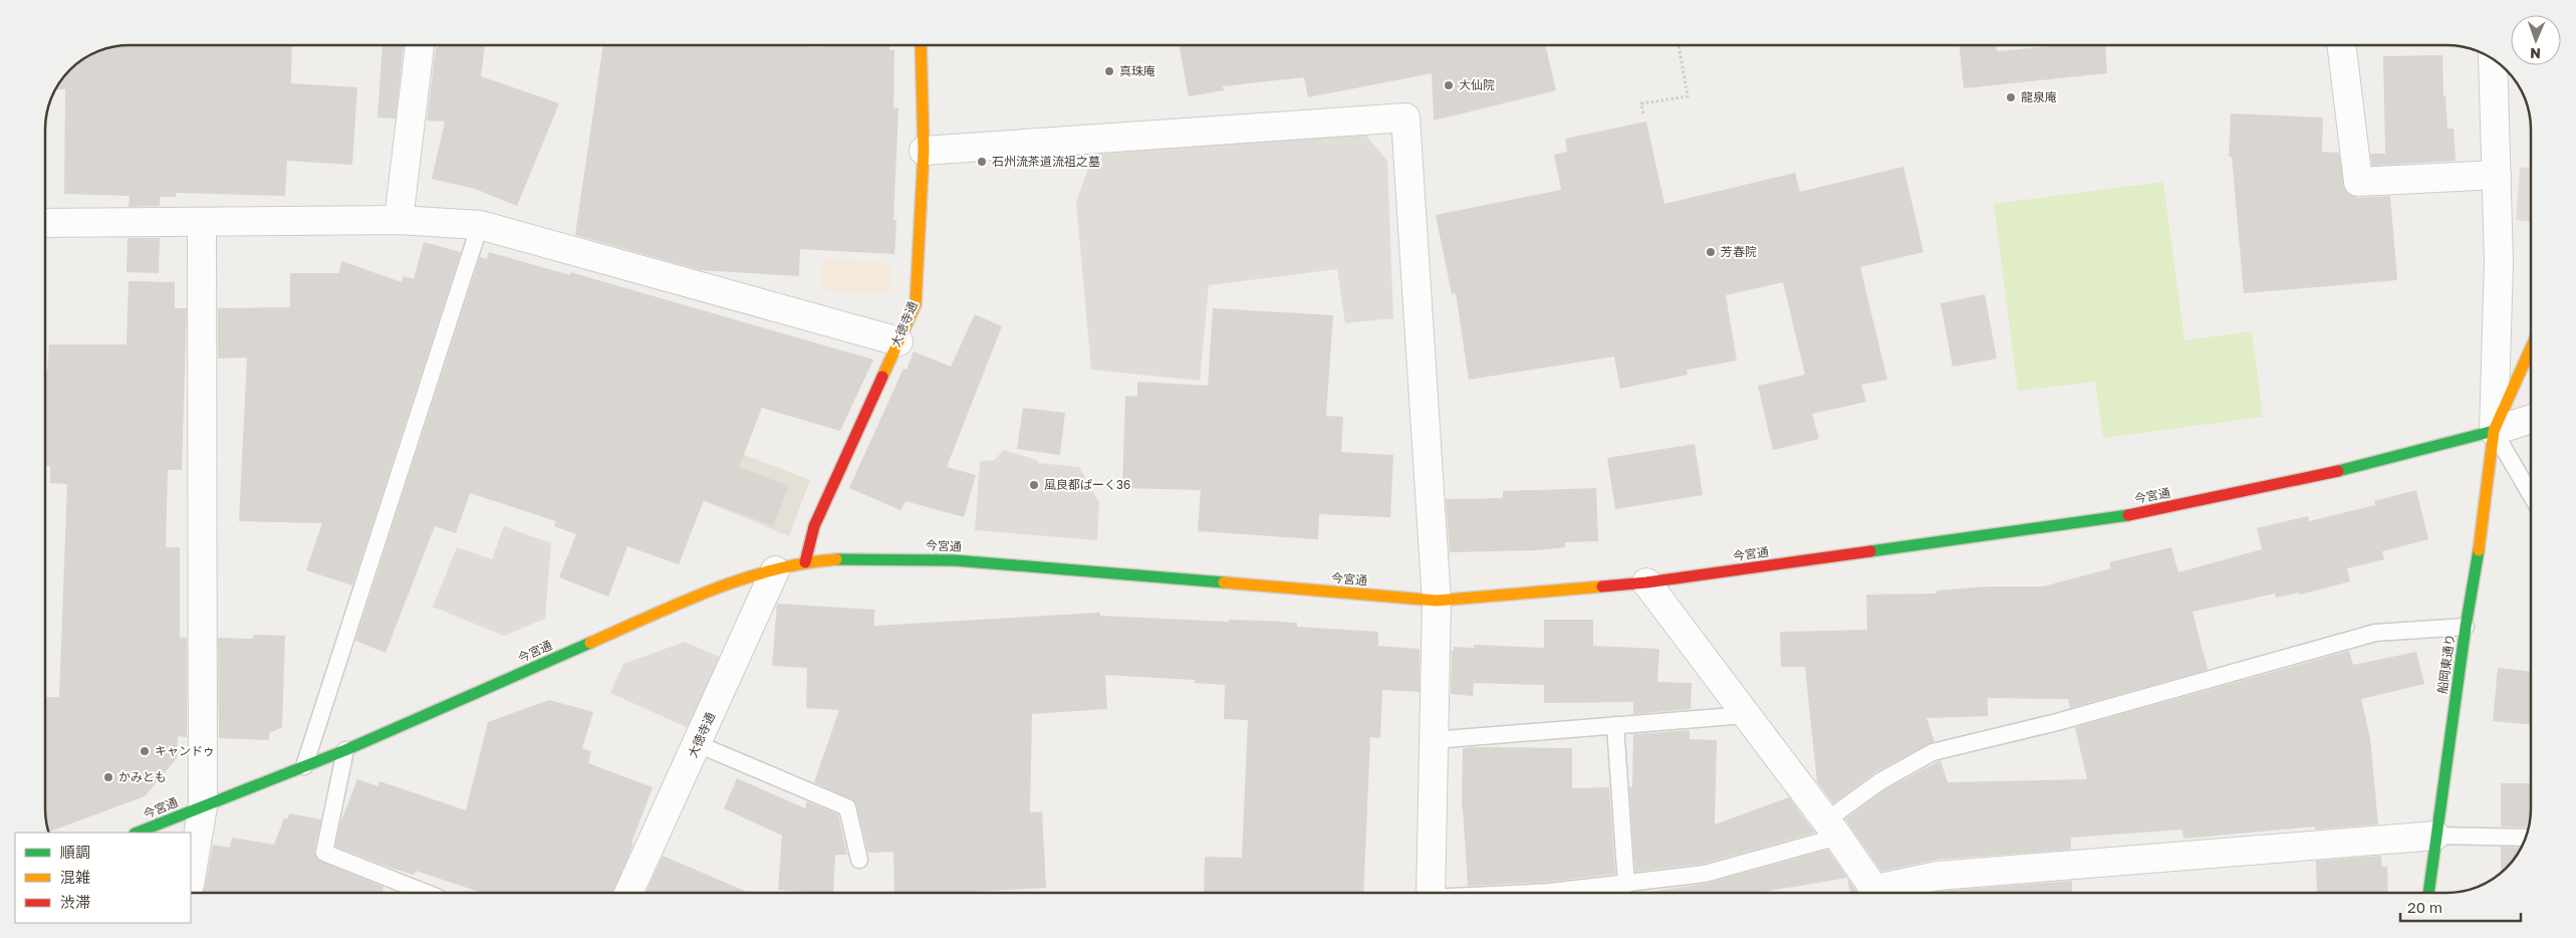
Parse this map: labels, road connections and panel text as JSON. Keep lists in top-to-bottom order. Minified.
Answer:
{"streets":{"street":["大徳寺通","今宮通","船岡東通り"]},"crossings":[["大徳寺通","今宮通"],["今宮通","船岡東通り"]],"places":["真珠庵","大仙院","龍泉庵","石州流茶道流祖之墓","芳春院","風良都ぱーく36","キャンドゥ","かみとも"],"legend":["順調","混雑","渋滞"],"scale_bar":"20 m","north":"bottom"}
